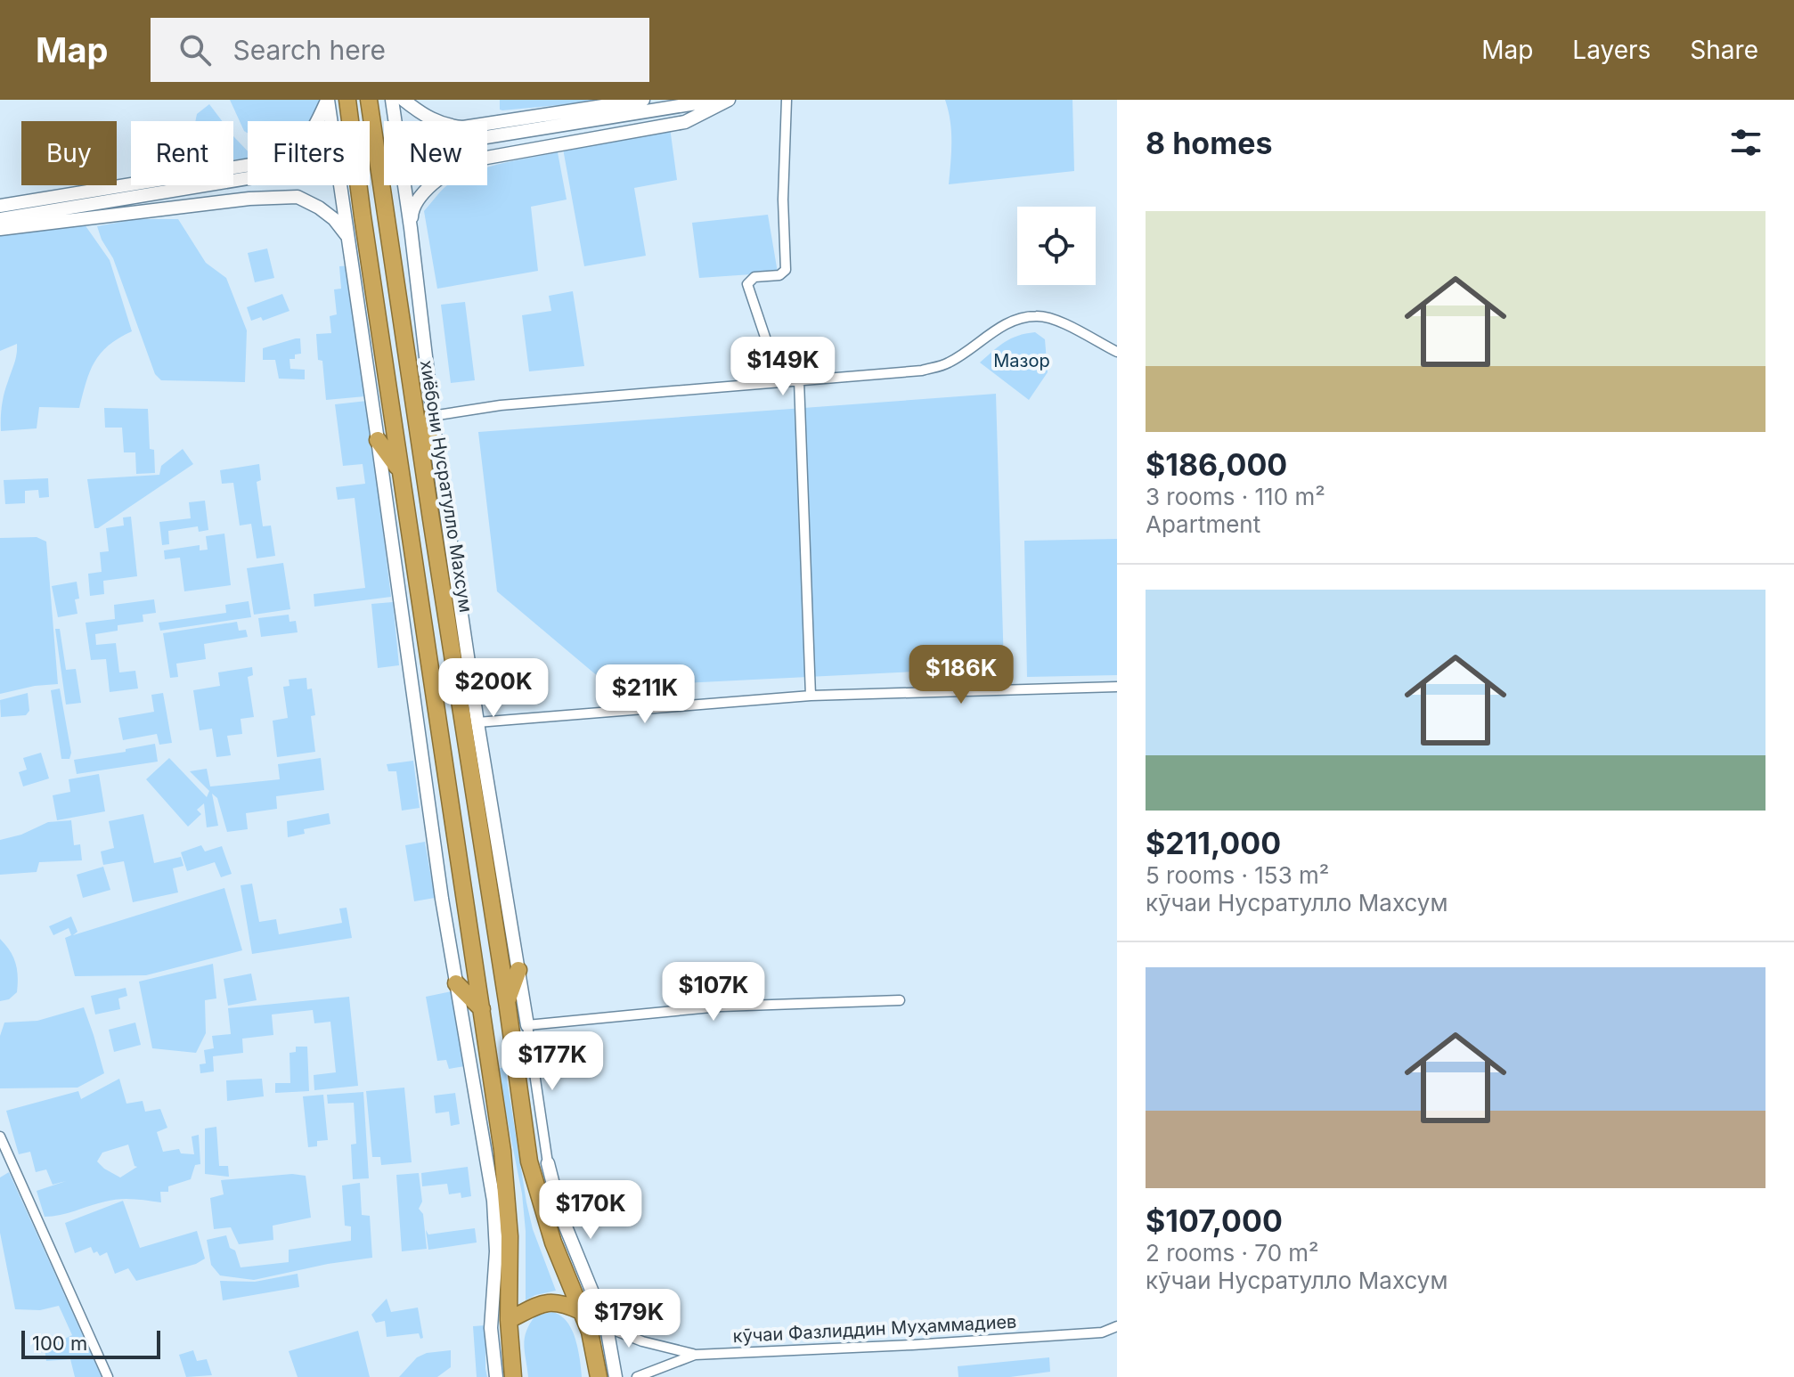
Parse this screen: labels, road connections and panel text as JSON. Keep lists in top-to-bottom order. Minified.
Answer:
{"streets":{"highway":["хиёбони Нусратулло Махсум"],"street":["кӯчаи Фазлиддин Муҳаммадиев"]},"parks":["Мазор"],"scale_bar":"100 m","page":{"header":"Map","search":"Search here","nav":["Map","Layers","Share"],"heading":"8 homes","chip":["Buy","Rent","Filters","New"],"list":[{"name":"$186,000","note":"3 rooms · 110 m² · Apartment"},{"name":"$211,000","note":"5 rooms · 153 m² · кӯчаи Нусратулло Махсум"},{"name":"$107,000","note":"2 rooms · 70 m² · кӯчаи Нусратулло Махсум"}],"price":["$149K","$186K","$200K","$211K","$107K","$177K","$170K","$179K"],"scale":"100 m"}}
